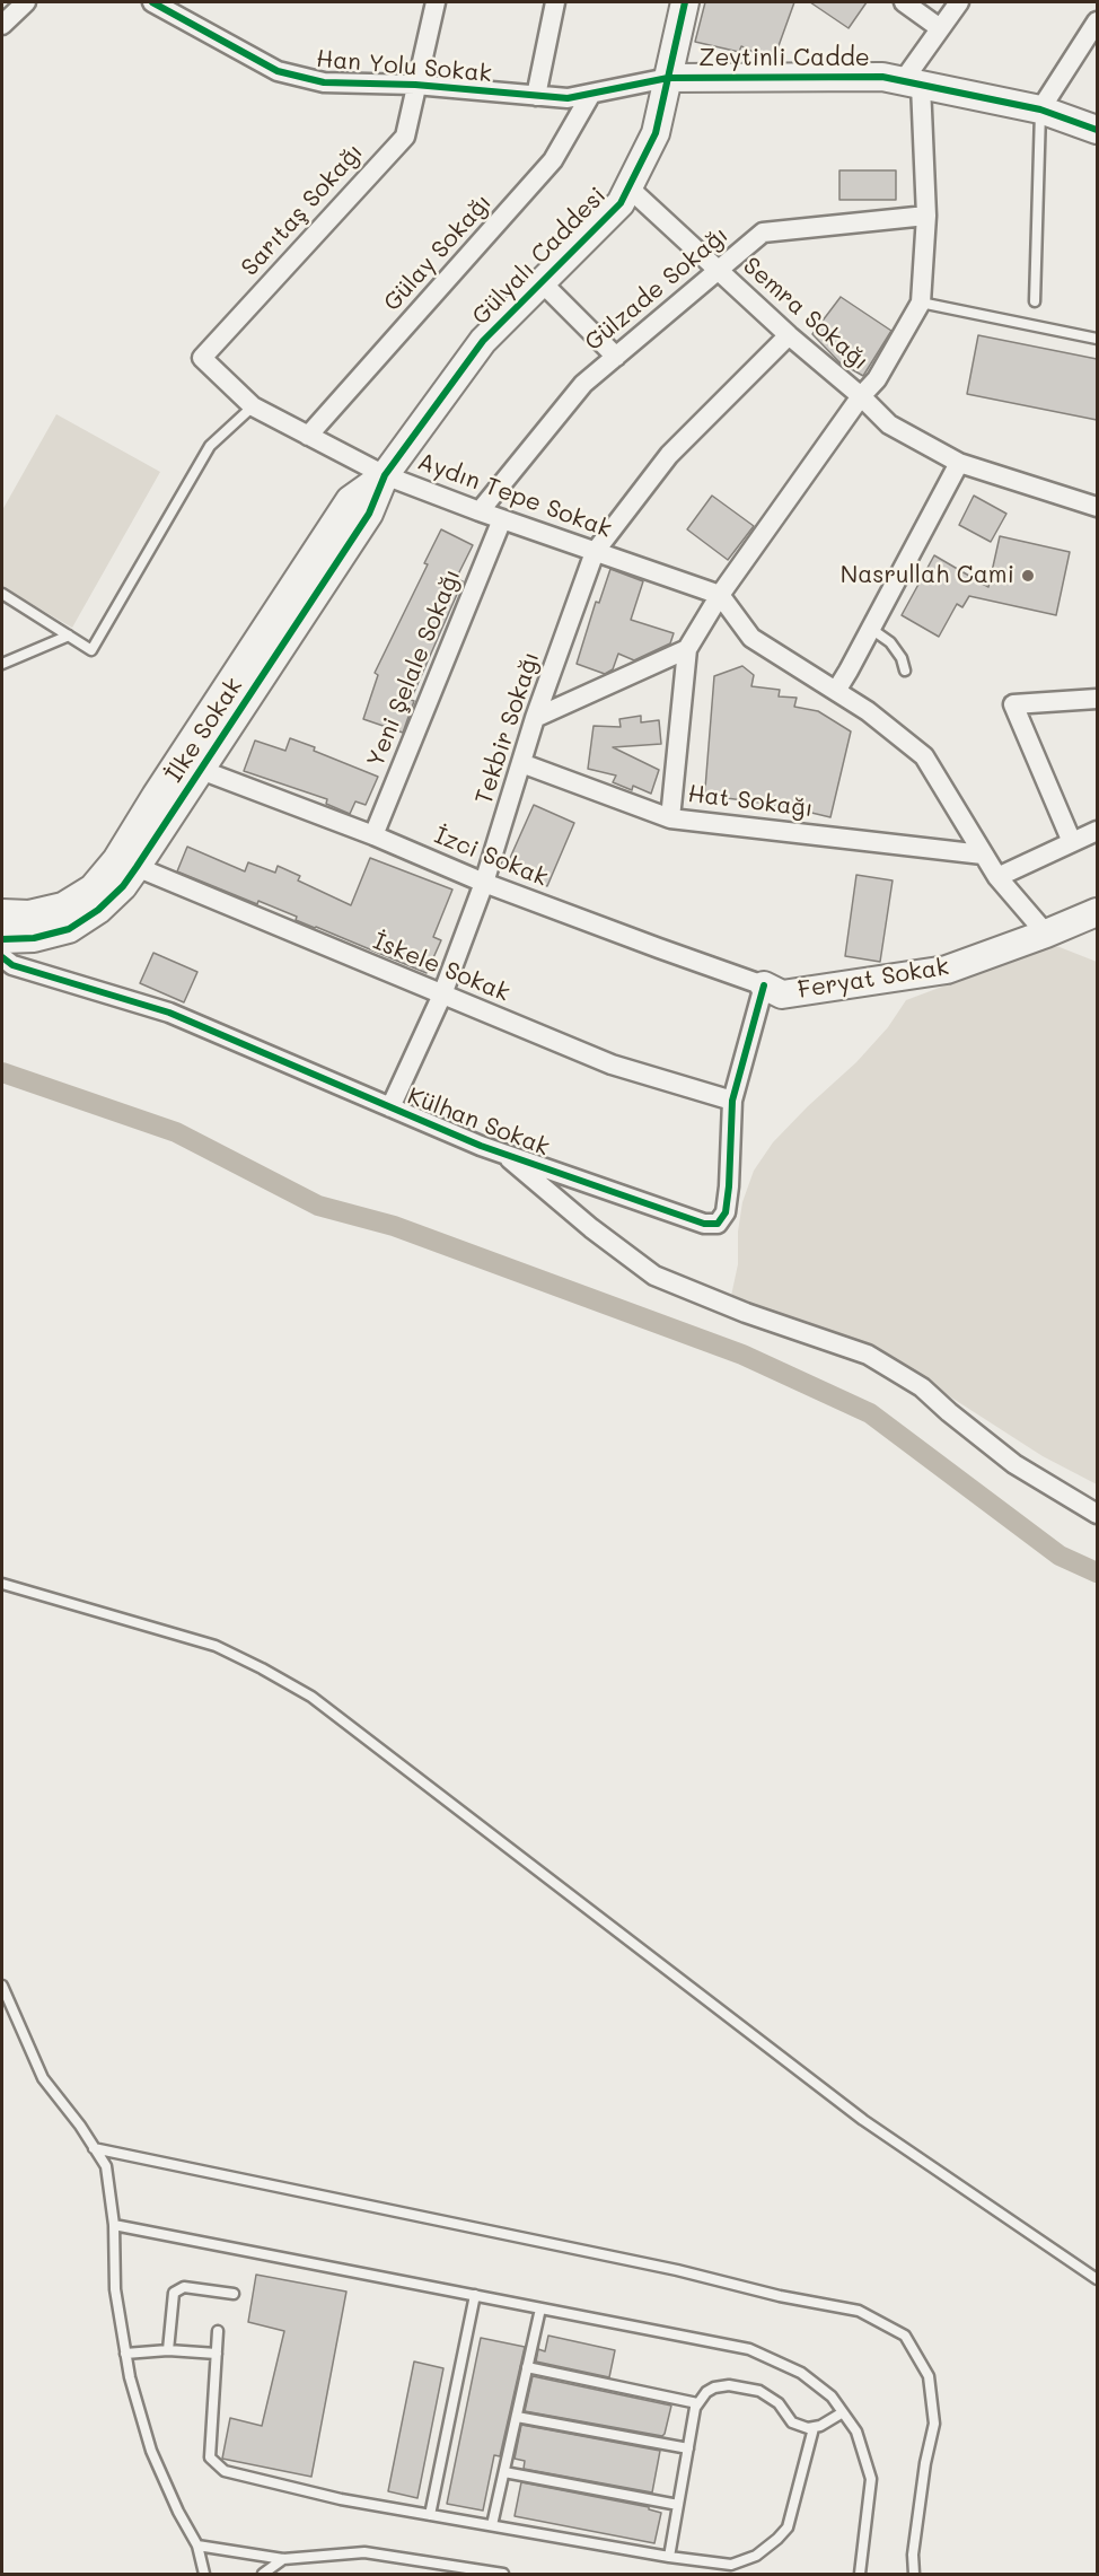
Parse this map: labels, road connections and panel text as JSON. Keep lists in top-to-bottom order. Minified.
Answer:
{"streets":{"street":["Zeytinli Cadde","Han Yolu Sokak","Sarıtaş Sokağı","Gülay Sokağı","Gülyalı Caddesi","Gülzade Sokağı","Semra Sokağı","Aydın Tepe Sokak","Yeni Şelale Sokağı","Tekbir Sokağı","İlke Sokak","Hat Sokağı","İzci Sokak","İskele Sokak","Feryat Sokak","Külhan Sokak"]},"crossings":[["Zeytinli Cadde","Han Yolu Sokak"],["Zeytinli Cadde","Gülyalı Caddesi"],["Han Yolu Sokak","Sarıtaş Sokağı"],["Han Yolu Sokak","Gülay Sokağı"],["Han Yolu Sokak","Gülyalı Caddesi"],["Sarıtaş Sokağı","Aydın Tepe Sokak"],["Gülay Sokağı","Aydın Tepe Sokak"],["Gülyalı Caddesi","Semra Sokağı"],["Gülyalı Caddesi","Aydın Tepe Sokak"],["Gülyalı Caddesi","İlke Sokak"],["Gülzade Sokağı","Semra Sokağı"],["Gülzade Sokağı","Aydın Tepe Sokak"],["Semra Sokağı","Tekbir Sokağı"],["Aydın Tepe Sokak","Yeni Şelale Sokağı"],["Aydın Tepe Sokak","Tekbir Sokağı"],["Aydın Tepe Sokak","İlke Sokak"],["Yeni Şelale Sokağı","İzci Sokak"],["Tekbir Sokağı","Hat Sokağı"],["Tekbir Sokağı","İzci Sokak"],["Tekbir Sokağı","İskele Sokak"],["Tekbir Sokağı","Külhan Sokak"],["İlke Sokak","İzci Sokak"],["İlke Sokak","İskele Sokak"],["İzci Sokak","Feryat Sokak"],["İzci Sokak","Külhan Sokak"],["İskele Sokak","Külhan Sokak"],["Feryat Sokak","Külhan Sokak"]],"places":["Nasrullah Cami"]}
